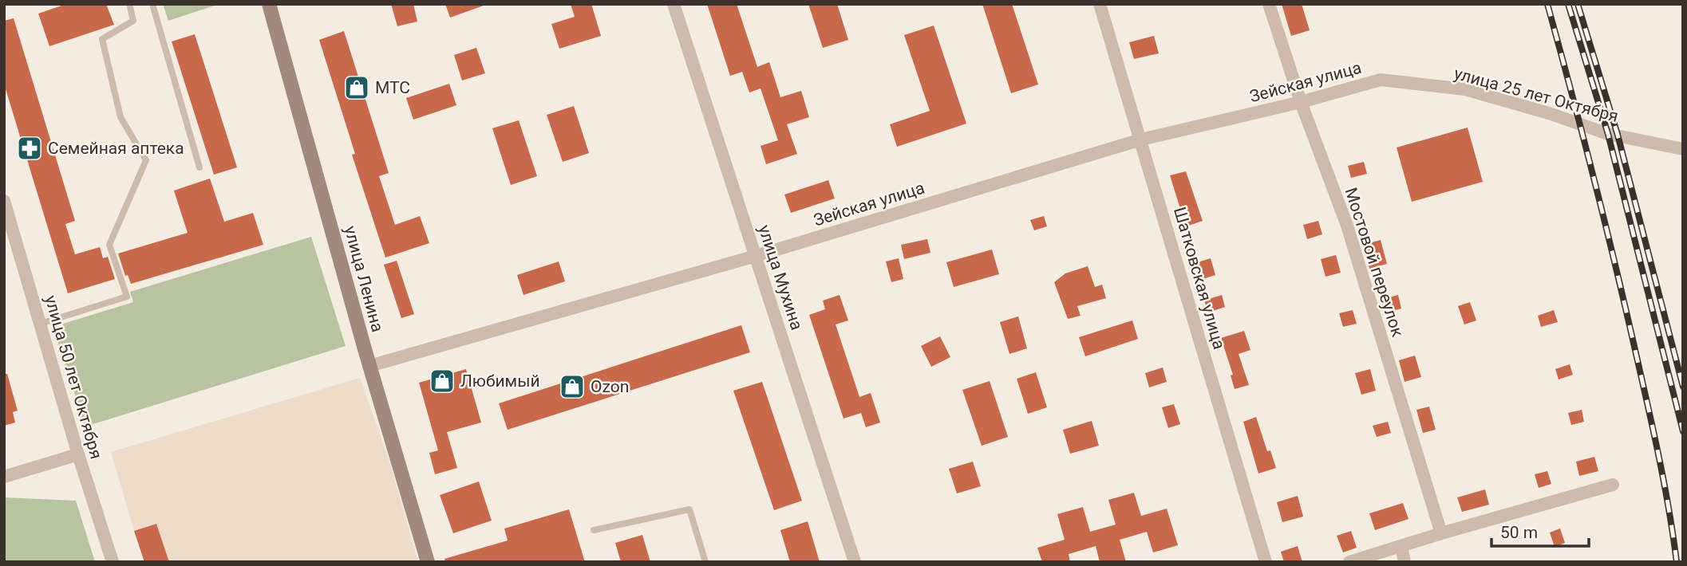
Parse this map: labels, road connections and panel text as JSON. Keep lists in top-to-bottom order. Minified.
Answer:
{"streets":{"main road":["улица Ленина"],"street":["Зейская улица","улица 25 лет Октября","Мостовой переулок","улица Мухина","Шатковская улица","улица 50 лет Октября"]},"crossings":[["Зейская улица","улица 25 лет Октября"],["Зейская улица","Мостовой переулок"],["Зейская улица","улица Мухина"],["Зейская улица","Шатковская улица"],["Зейская улица","улица Ленина"]],"places":{"shop":["МТС","Любимый","Ozon"],"pharmacy":["Семейная аптека"]},"scale_bar":"50 m"}
